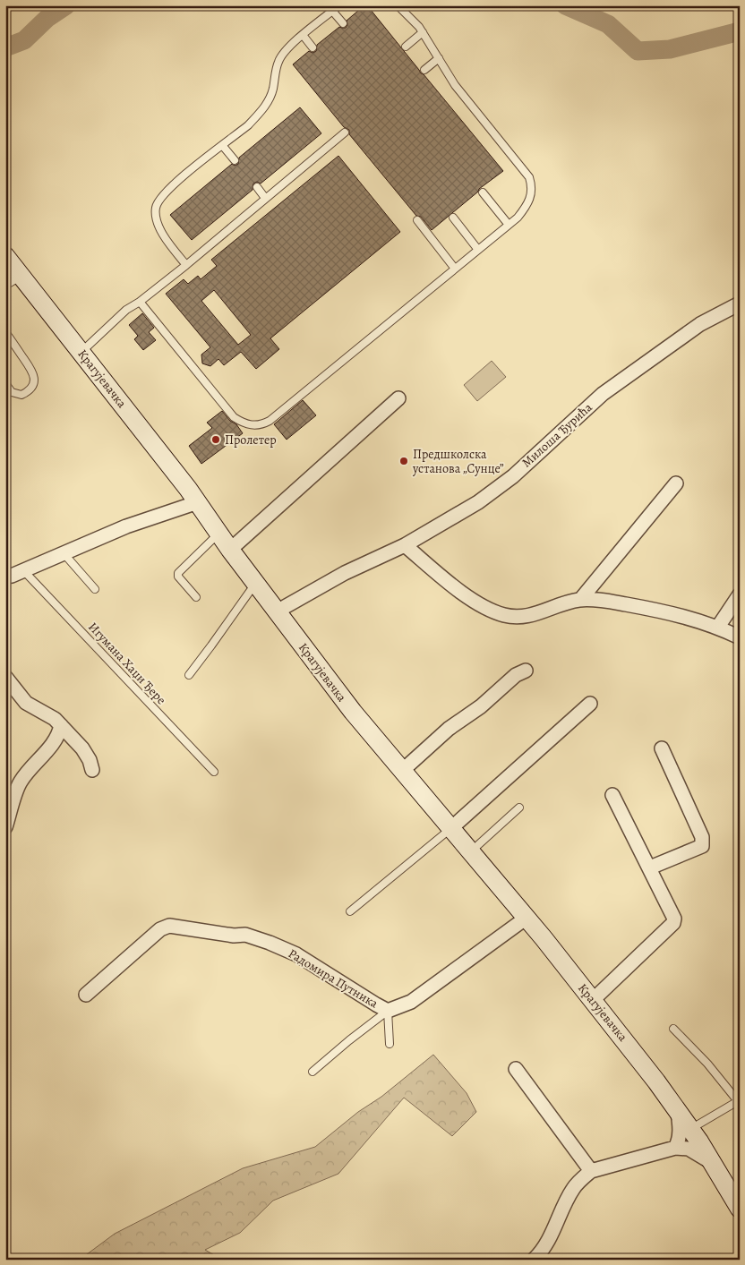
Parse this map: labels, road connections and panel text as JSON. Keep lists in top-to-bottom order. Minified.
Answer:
{"streets":{"main road":["Крагујевачка"],"street":["Милоша Ђурића","Радомира Путника"],"lane":["Игумана Хаџи Ђере"]},"crossings":[["Крагујевачка","Милоша Ђурића"],["Крагујевачка","Радомира Путника"]],"places":["Пролетер","Предшколска установа „Сунце”"]}
